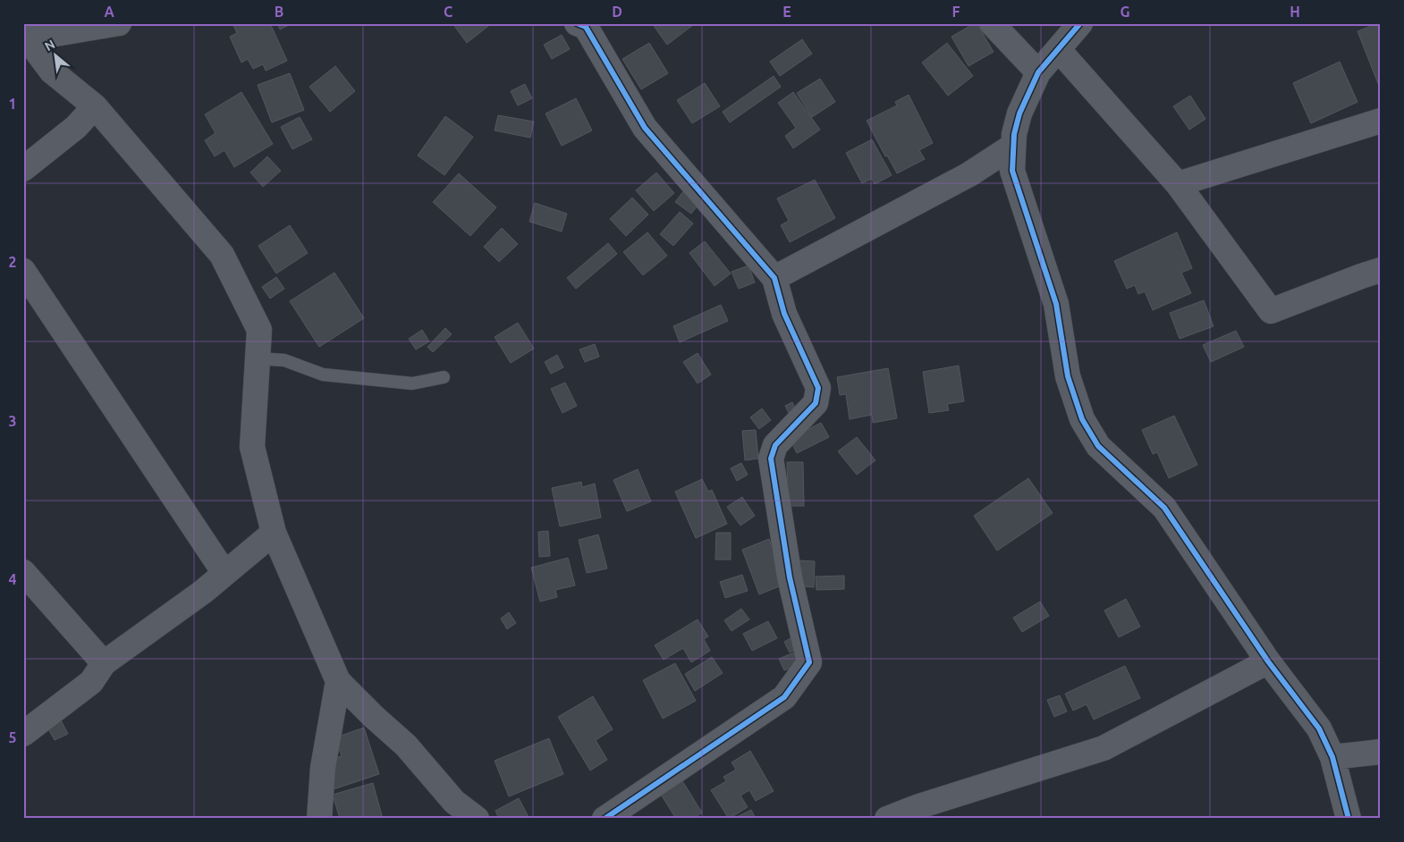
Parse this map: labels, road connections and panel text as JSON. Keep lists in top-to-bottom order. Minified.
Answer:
{"north":"top left","grid":{"columns":["A","B","C","D","E","F","G","H"],"rows":["1","2","3","4","5"]}}
